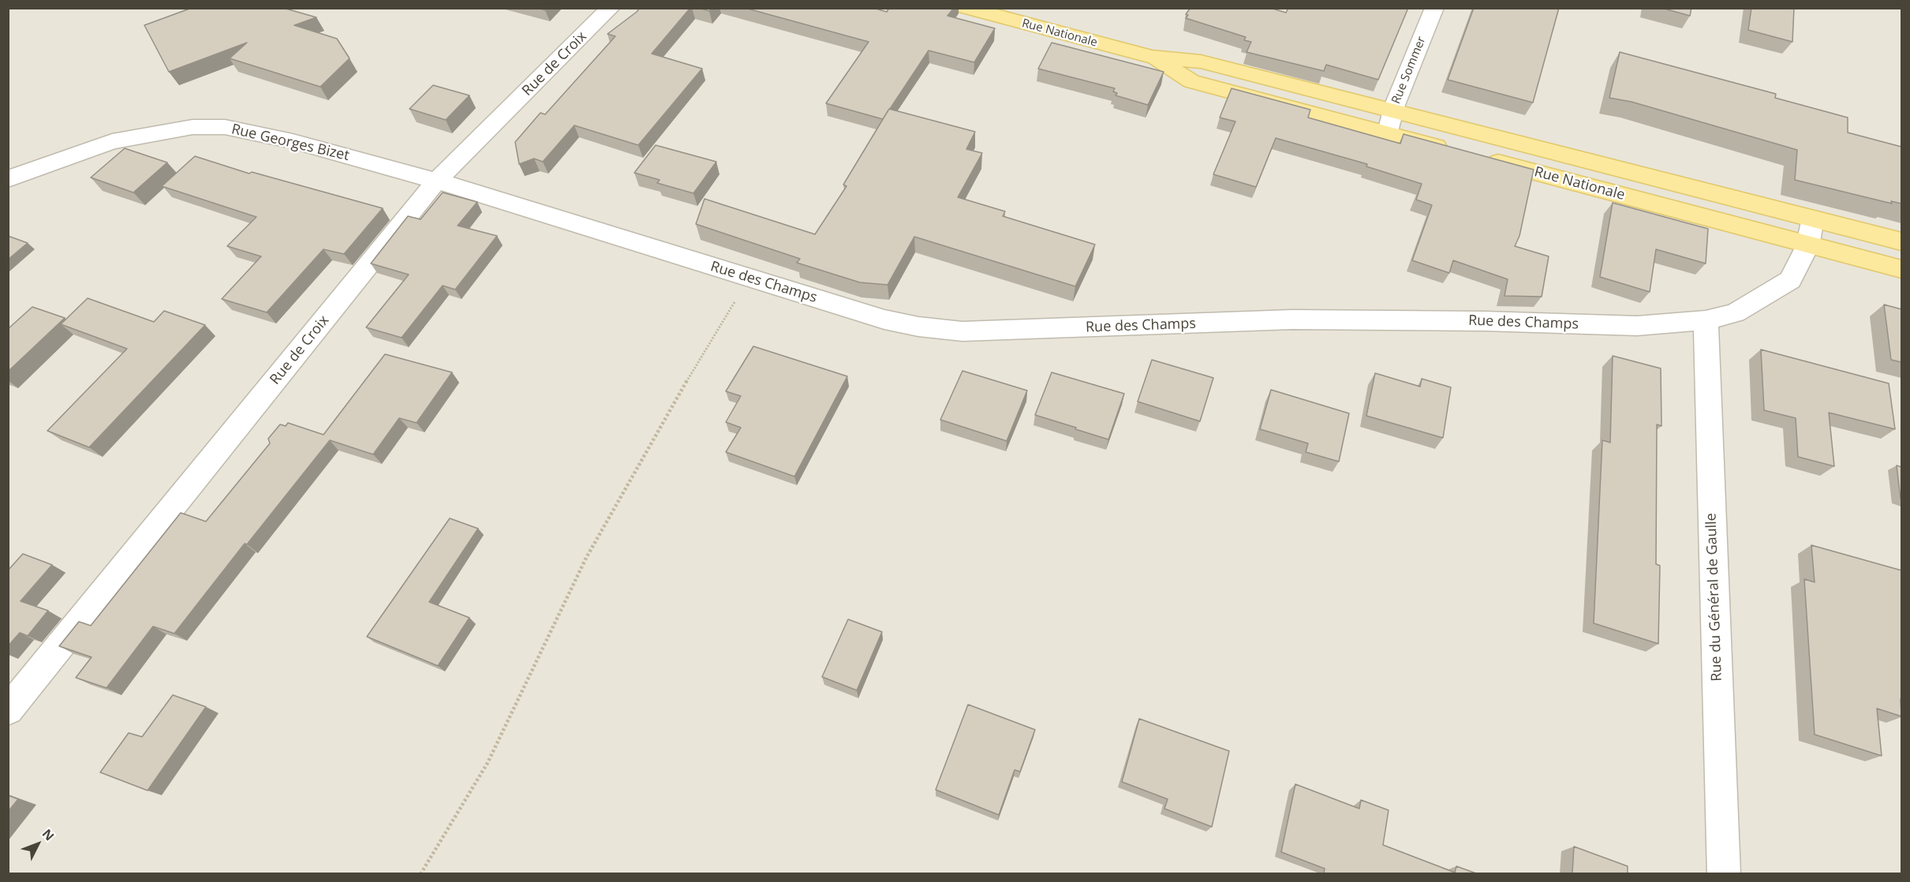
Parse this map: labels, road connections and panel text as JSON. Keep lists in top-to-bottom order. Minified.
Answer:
{"streets":{"main road":["Rue Nationale"],"street":["Rue de Croix","Rue Sommer","Rue Georges Bizet","Rue des Champs","Rue du Général de Gaulle"]},"crossings":[["Rue Nationale","Rue Sommer"],["Rue Nationale","Rue des Champs"],["Rue de Croix","Rue Georges Bizet"],["Rue de Croix","Rue des Champs"],["Rue Georges Bizet","Rue des Champs"],["Rue des Champs","Rue du Général de Gaulle"]],"north":"top right"}
